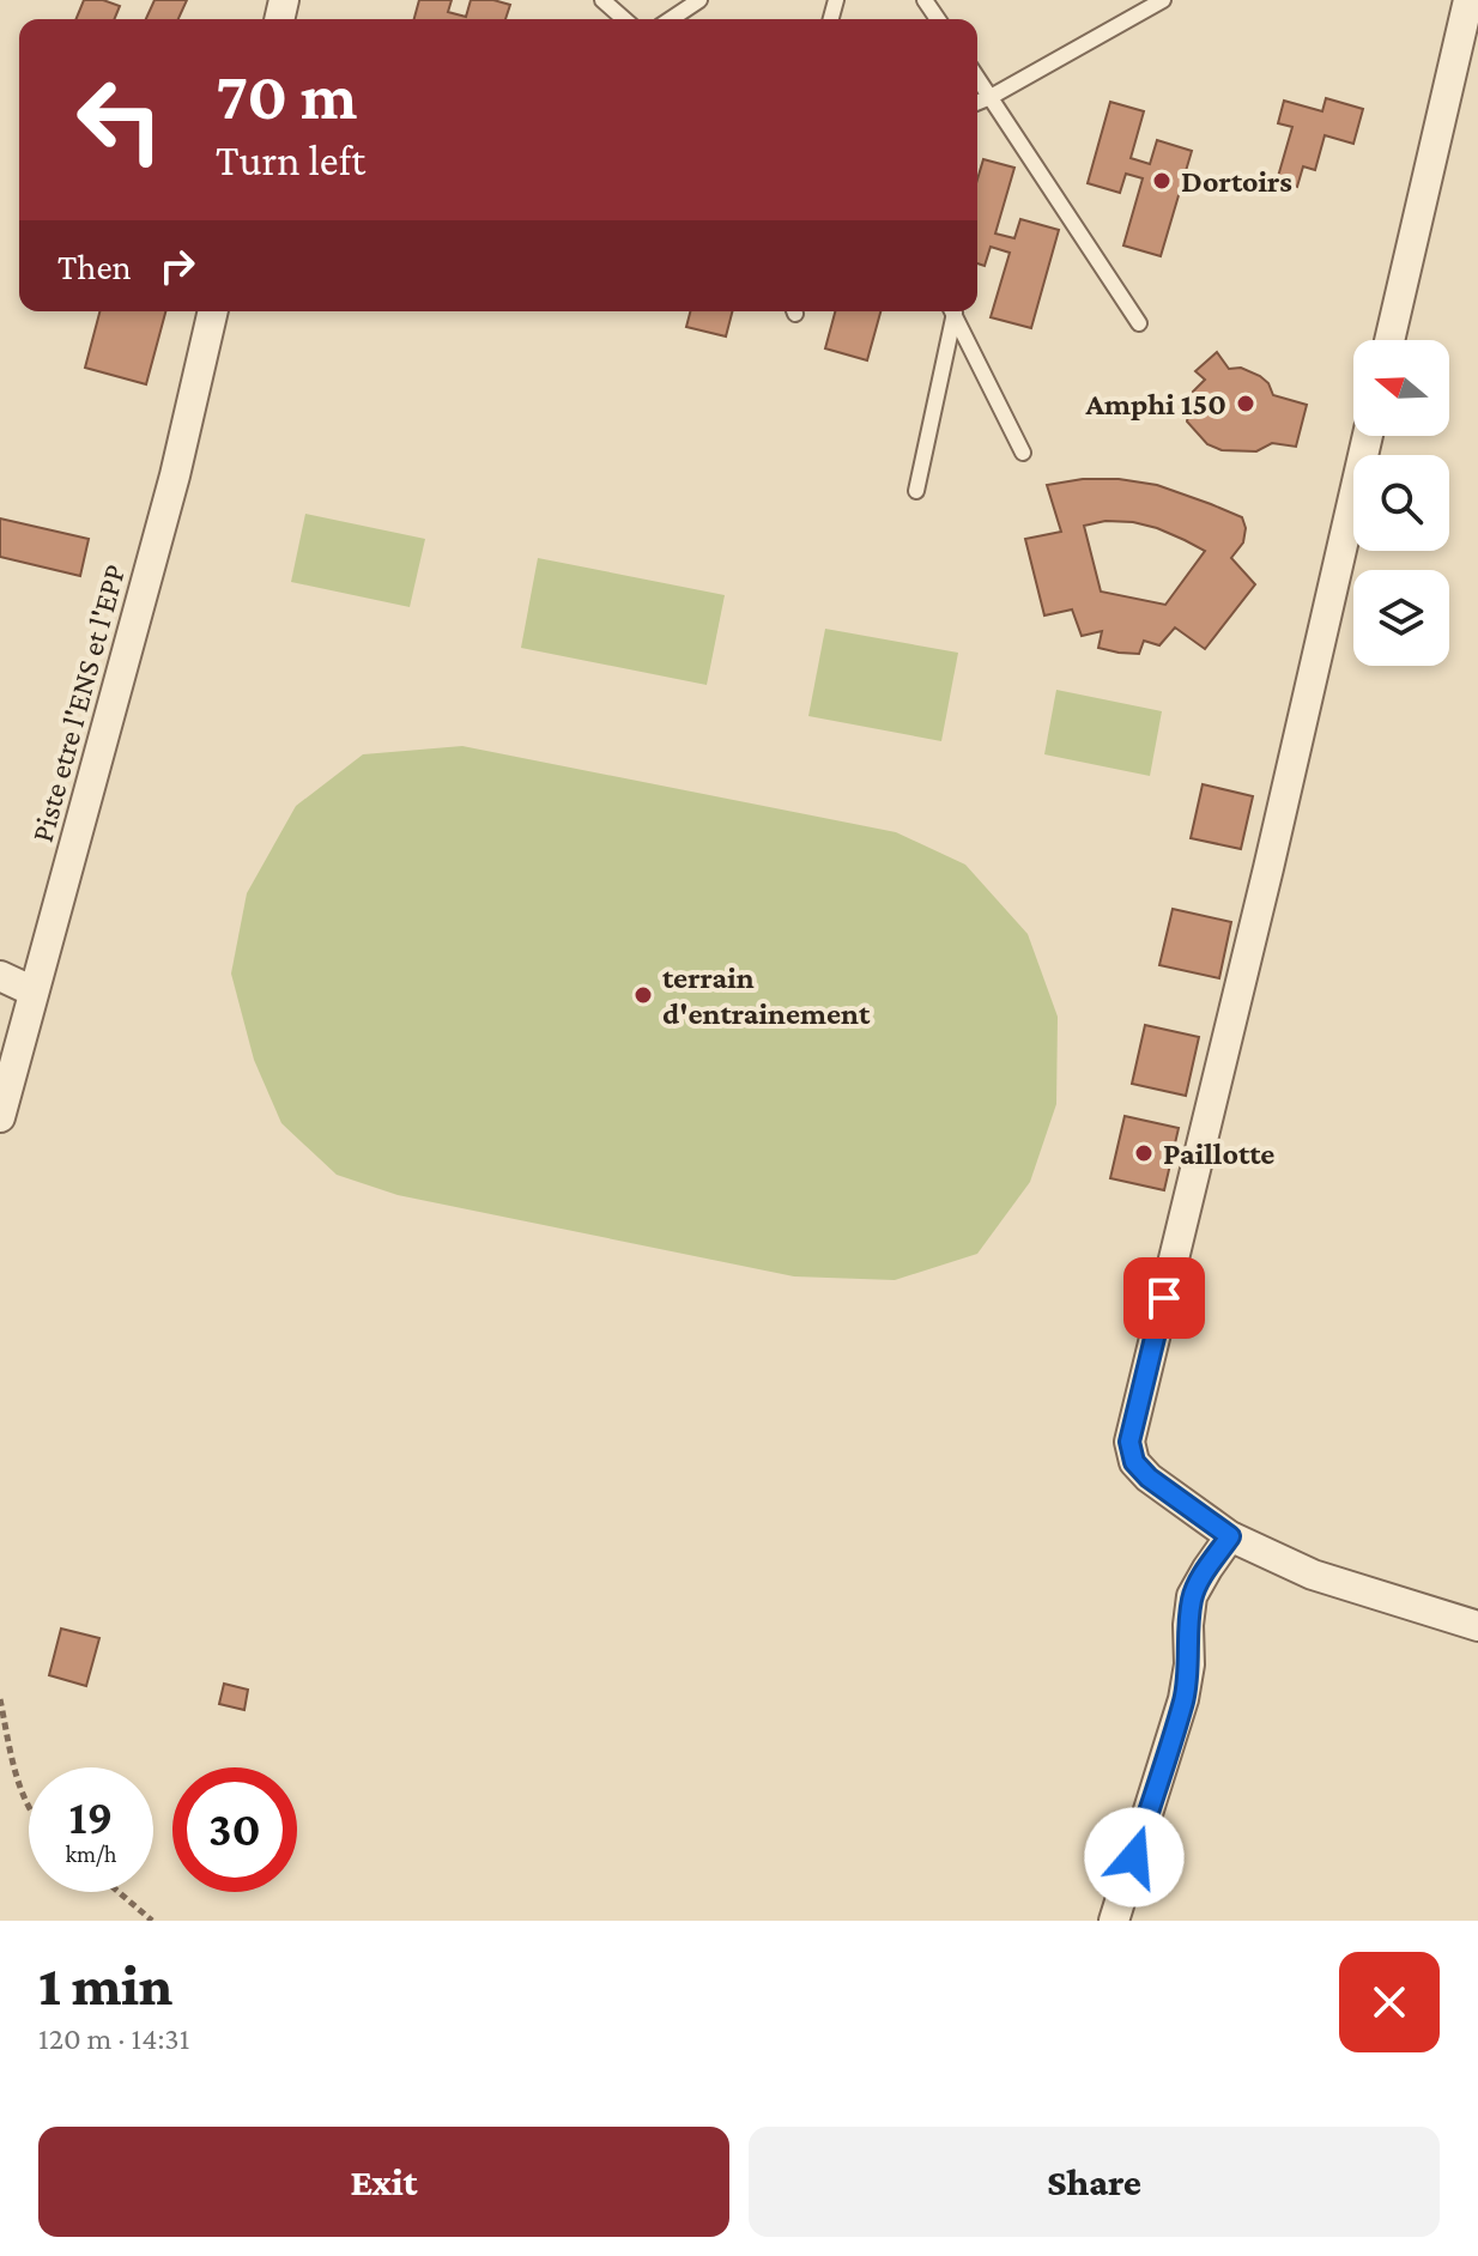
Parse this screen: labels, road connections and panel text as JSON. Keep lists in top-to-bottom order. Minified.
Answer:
{"streets":{"street":["Piste etre l'ENS et l'EPP"]},"places":["Dortoirs","Amphi 150","terrain d'entrainement","Paillotte"],"north":"left","page":{"turn":["70 m","Turn left"],"then":"Then","speed":"19 km/h","limit":"30","heading":["1 min","120 m · 14:31"],"buttons":["Exit","Share"]}}
